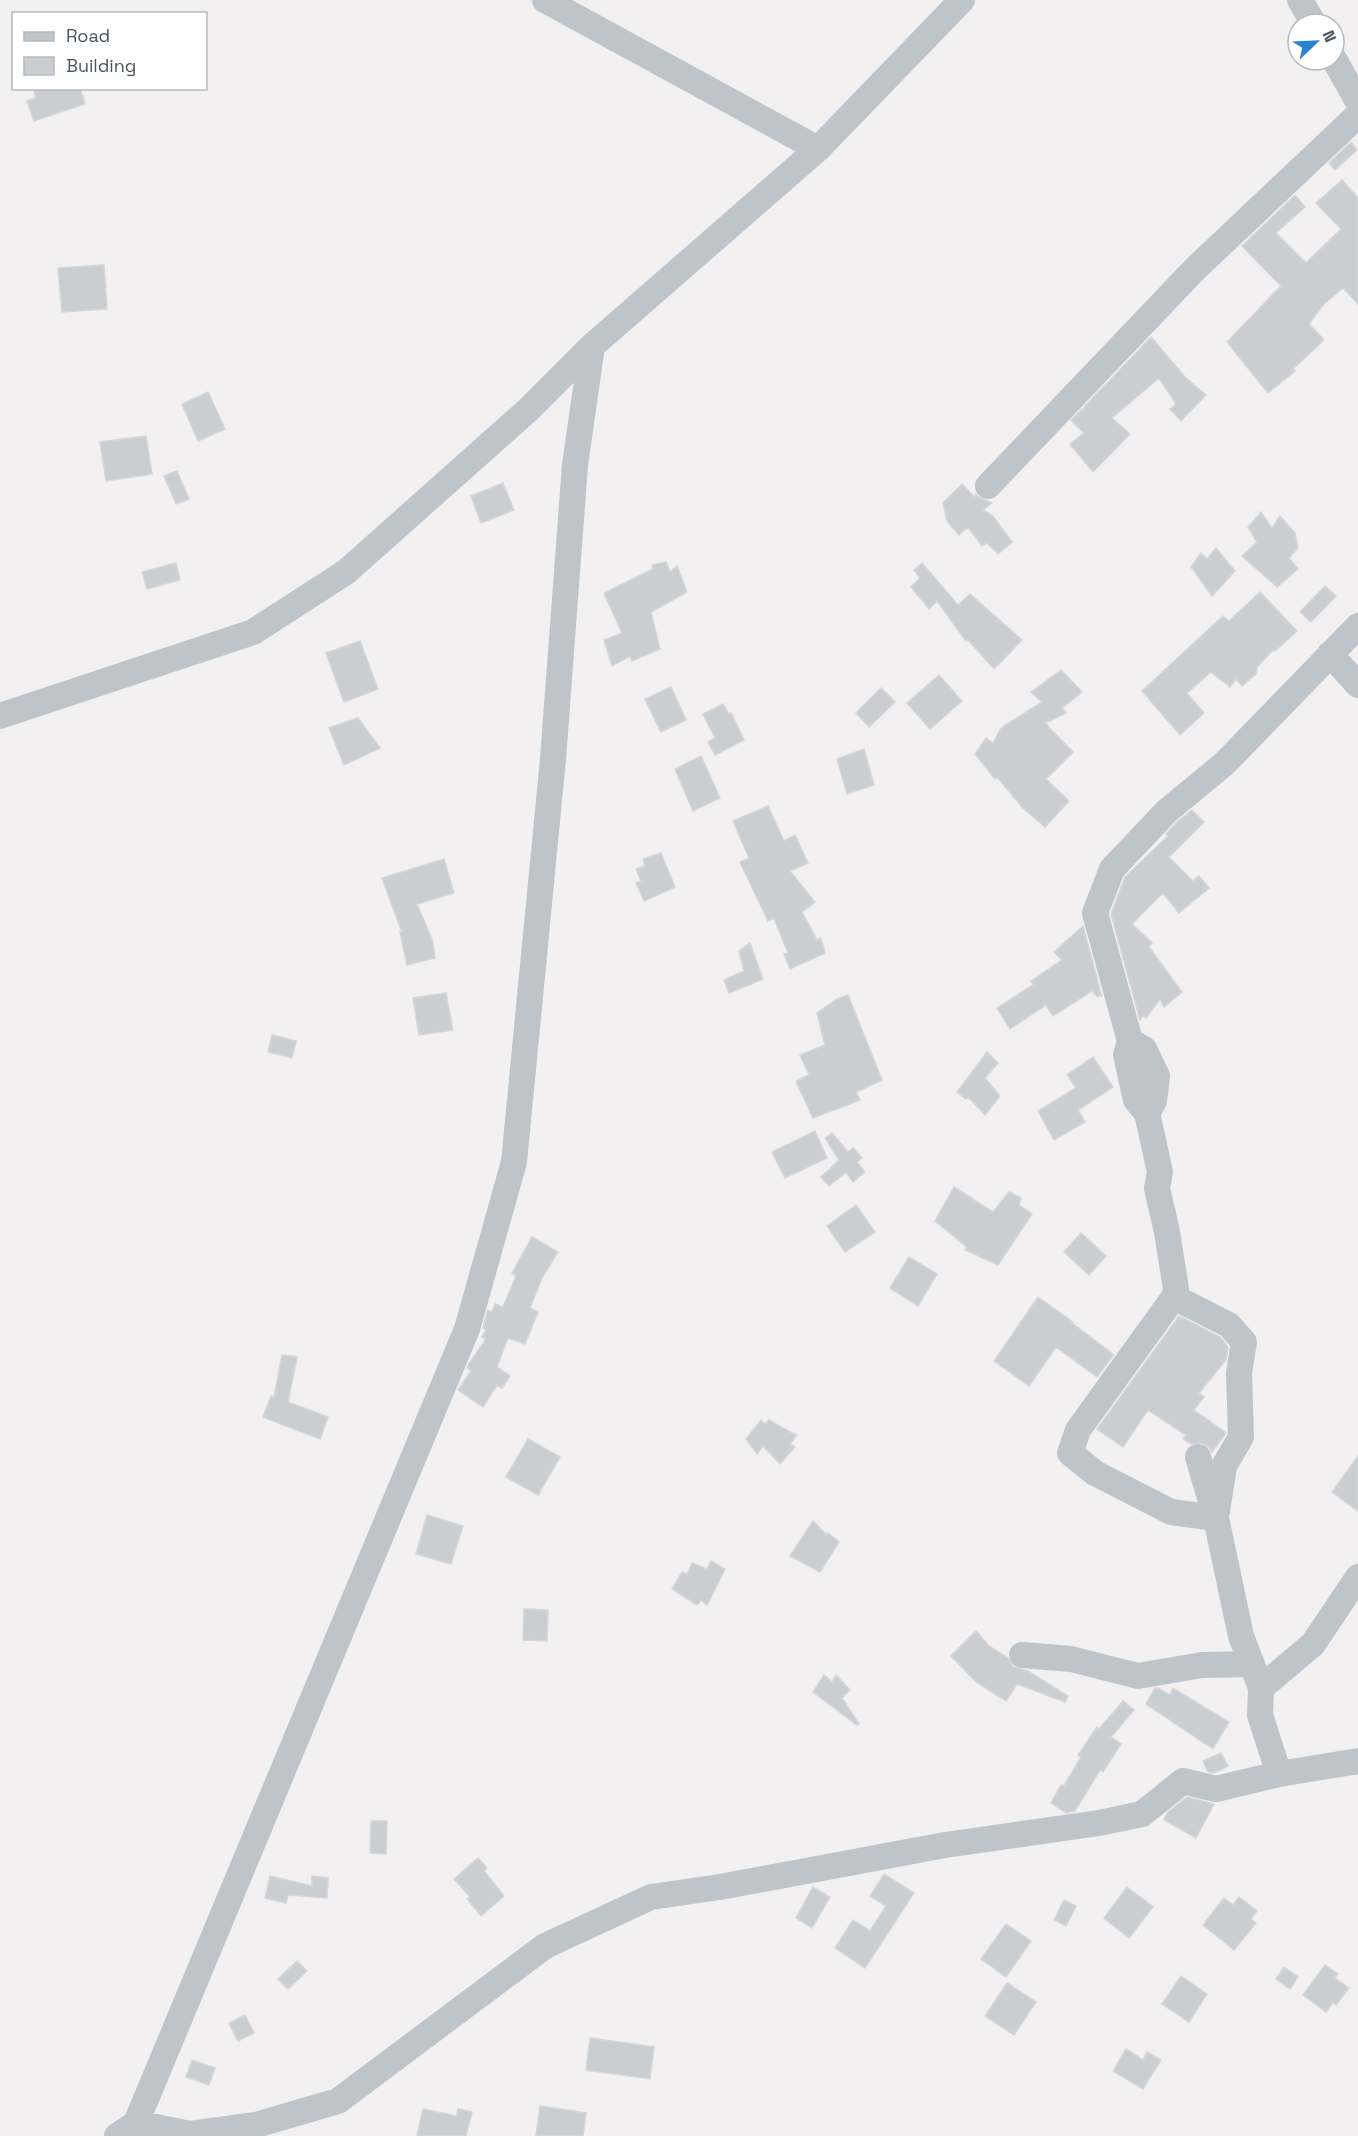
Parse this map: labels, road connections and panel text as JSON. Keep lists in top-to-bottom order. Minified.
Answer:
{"legend":["Road","Building"],"north":"top right"}
